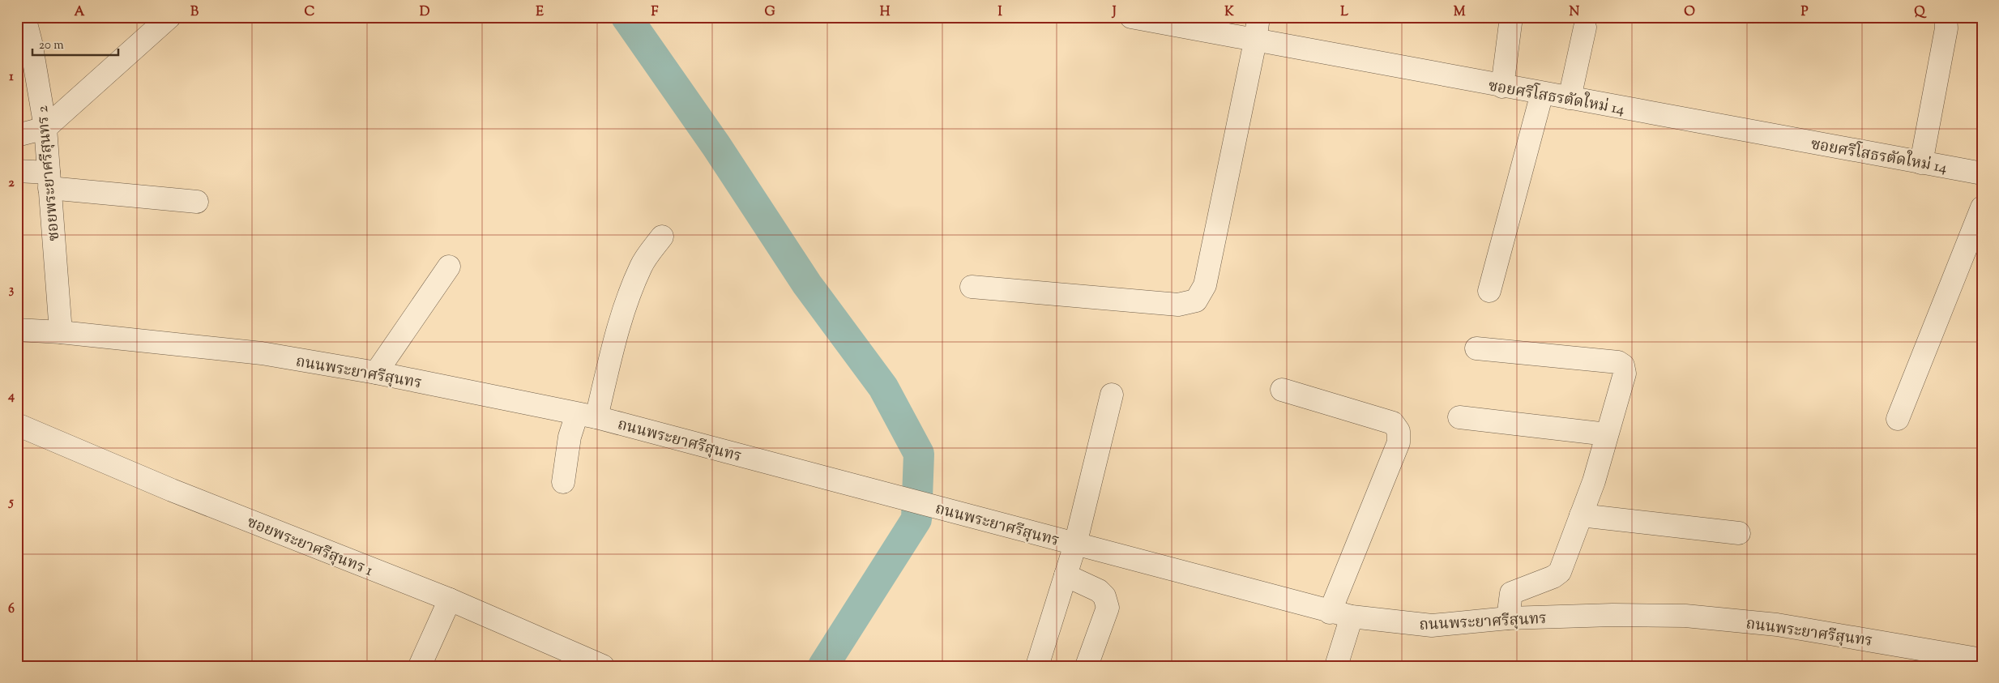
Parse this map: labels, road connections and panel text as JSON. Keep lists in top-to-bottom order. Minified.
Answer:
{"streets":{"street":["ซอยศรีโสธรตัดใหม่ 14","ซอยพระยาศรีสุนทร 2","ถนนพระยาศรีสุนทร","ซอยพระยาศรีสุนทร 1"]},"crossings":[["ซอยพระยาศรีสุนทร 2","ถนนพระยาศรีสุนทร"]],"scale_bar":"20 m","grid":{"columns":["A","B","C","D","E","F","G","H","I","J","K","L","M","N","O","P","Q"],"rows":["1","2","3","4","5","6"]}}
